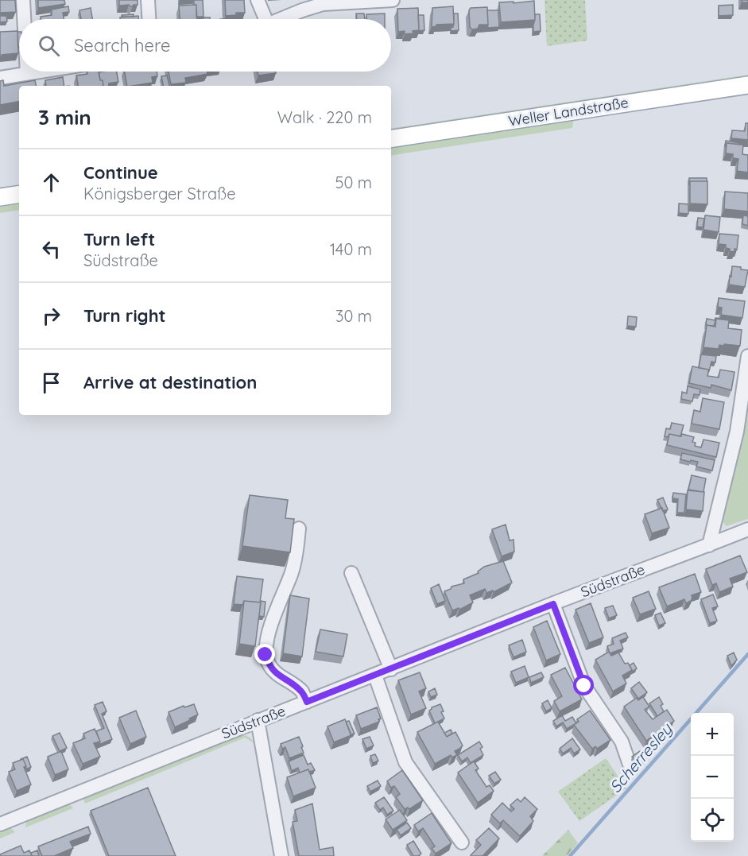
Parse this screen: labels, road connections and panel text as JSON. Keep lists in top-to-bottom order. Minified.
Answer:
{"streets":{"main road":["Weller Landstraße"],"street":["Südstraße"]},"water":["Scherresley"],"page":{"search":"Search here","heading":["3 min","Walk · 220 m"],"list":[["Continue","Königsberger Straße","50 m"],["Turn left","Südstraße","140 m"],["Turn right","30 m"],"Arrive at destination"],"map_buttons":["+","−"]}}
